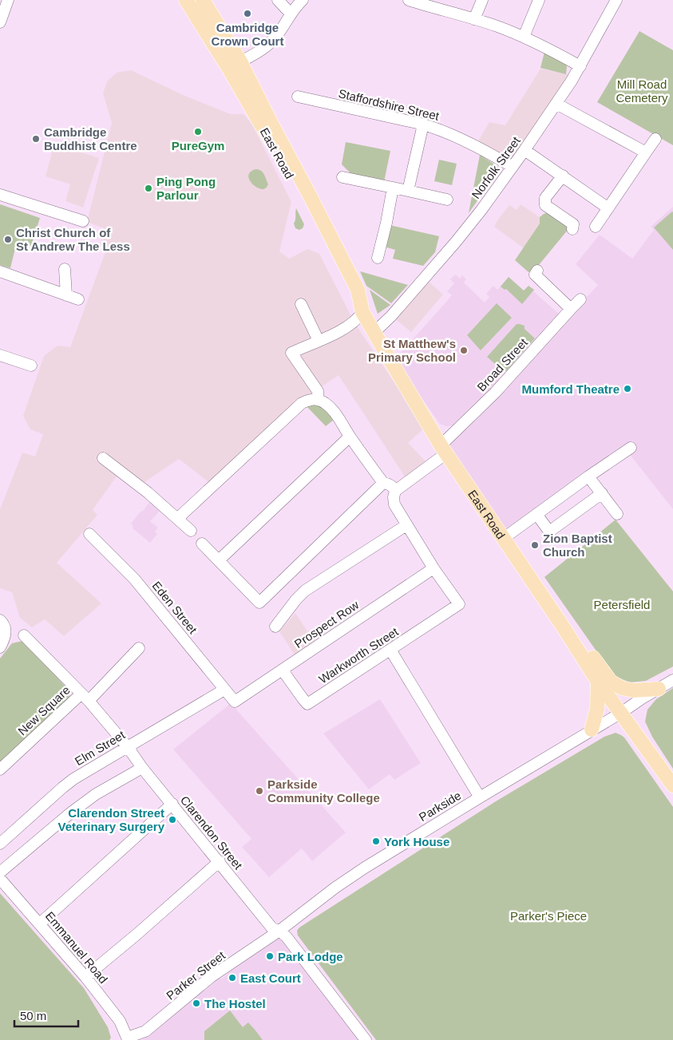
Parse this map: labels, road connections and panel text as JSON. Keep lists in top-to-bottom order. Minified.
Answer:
{"streets":{"main road":["East Road"],"street":["Staffordshire Street","Norfolk Street","Broad Street","Eden Street","Prospect Row","Warkworth Street","New Square","Elm Street","Parkside","Clarendon Street","Emmanuel Road","Parker Street"]},"crossings":[["Staffordshire Street","Norfolk Street"],["East Road","Norfolk Street"],["East Road","Broad Street"],["East Road","Parkside"],["Eden Street","Prospect Row"],["Eden Street","Elm Street"],["Prospect Row","Warkworth Street"],["New Square","Clarendon Street"],["Elm Street","Clarendon Street"],["Parkside","Clarendon Street"],["Parkside","Parker Street"],["Clarendon Street","Parker Street"],["Emmanuel Road","Parker Street"]],"parks":["Mill Road Cemetery","Petersfield","Parker's Piece"],"places":["Cambridge Crown Court","PureGym","Cambridge Buddhist Centre","Ping Pong Parlour","Christ Church of St Andrew The Less","St Matthew's Primary School","Mumford Theatre","Zion Baptist Church","Parkside Community College","Clarendon Street Veterinary Surgery","York House","Park Lodge","East Court","The Hostel"],"scale_bar":"50 m"}
